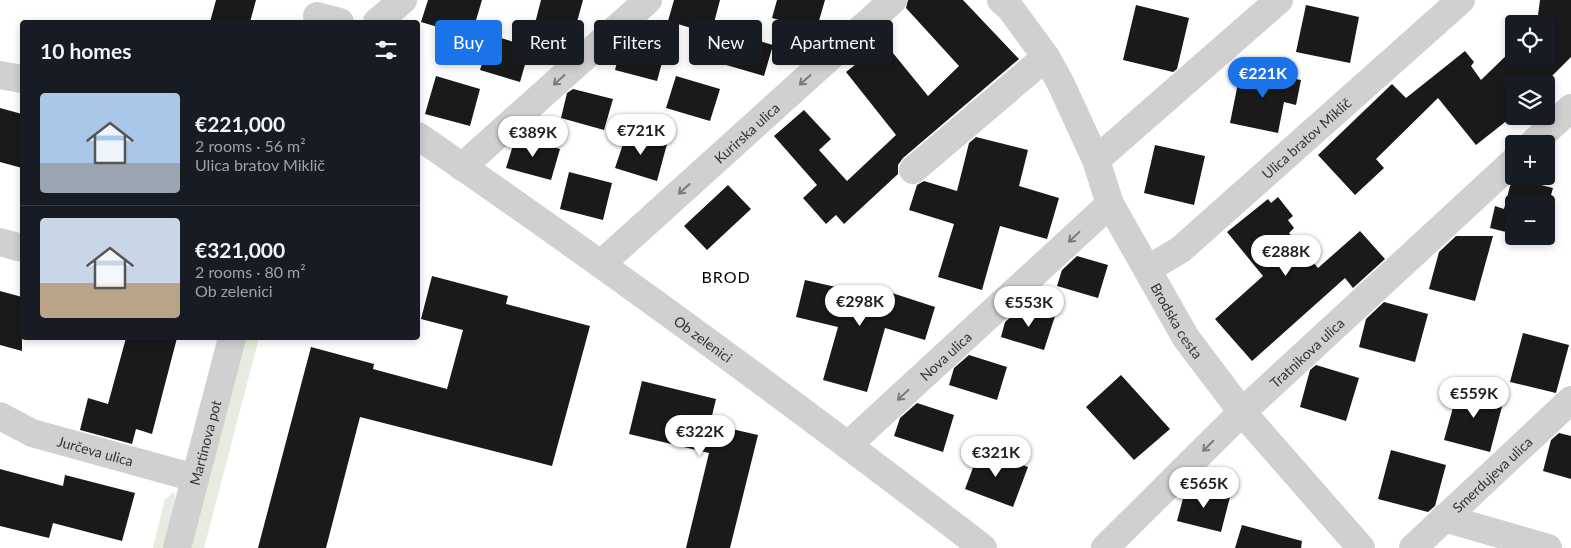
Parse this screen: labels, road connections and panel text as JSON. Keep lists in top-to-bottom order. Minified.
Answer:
{"streets":{"street":["Kurirska ulica","Ulica bratov Miklič","Brodska cesta","Ob zelenici","Tratnikova ulica","Nova ulica","Martinova pot","Jurčeva ulica","Smerdujeva ulica"]},"crossings":[["Kurirska ulica","Ob zelenici"],["Ulica bratov Miklič","Brodska cesta"],["Brodska cesta","Tratnikova ulica"],["Brodska cesta","Nova ulica"],["Ob zelenici","Nova ulica"],["Martinova pot","Jurčeva ulica"]],"one_way":["Tratnikova ulica"],"districts":["BROD"],"page":{"map_buttons":["+","−"],"chip":["Buy","Rent","Filters","New","Apartment"],"heading":"10 homes","price":["€221K","€721K","€389K","€288K","€298K","€553K","€559K","€322K","€321K","€565K"],"list":[{"name":"€221,000","note":"2 rooms · 56 m² · Ulica bratov Miklič"},{"name":"€321,000","note":"2 rooms · 80 m² · Ob zelenici"}]}}
